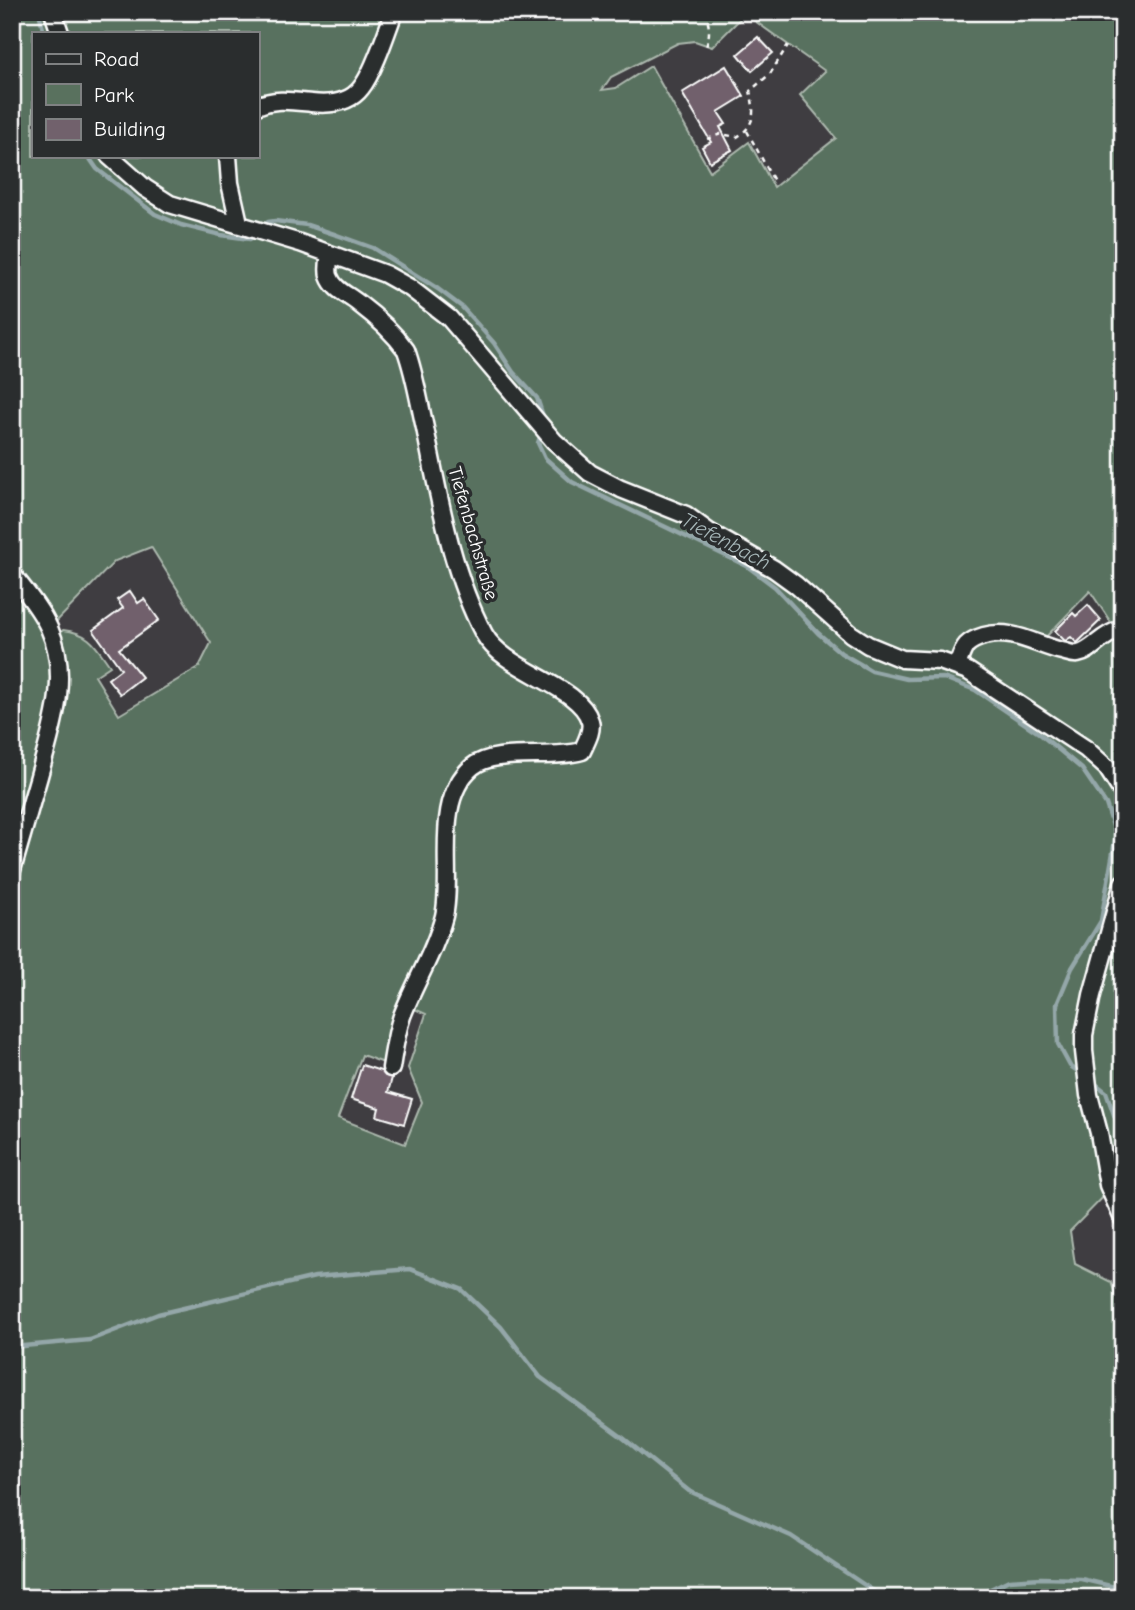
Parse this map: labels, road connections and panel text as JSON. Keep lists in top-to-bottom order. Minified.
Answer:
{"streets":{"street":["Tiefenbachstraße"]},"water":["Tiefenbach"],"legend":["Road","Park","Building"]}
